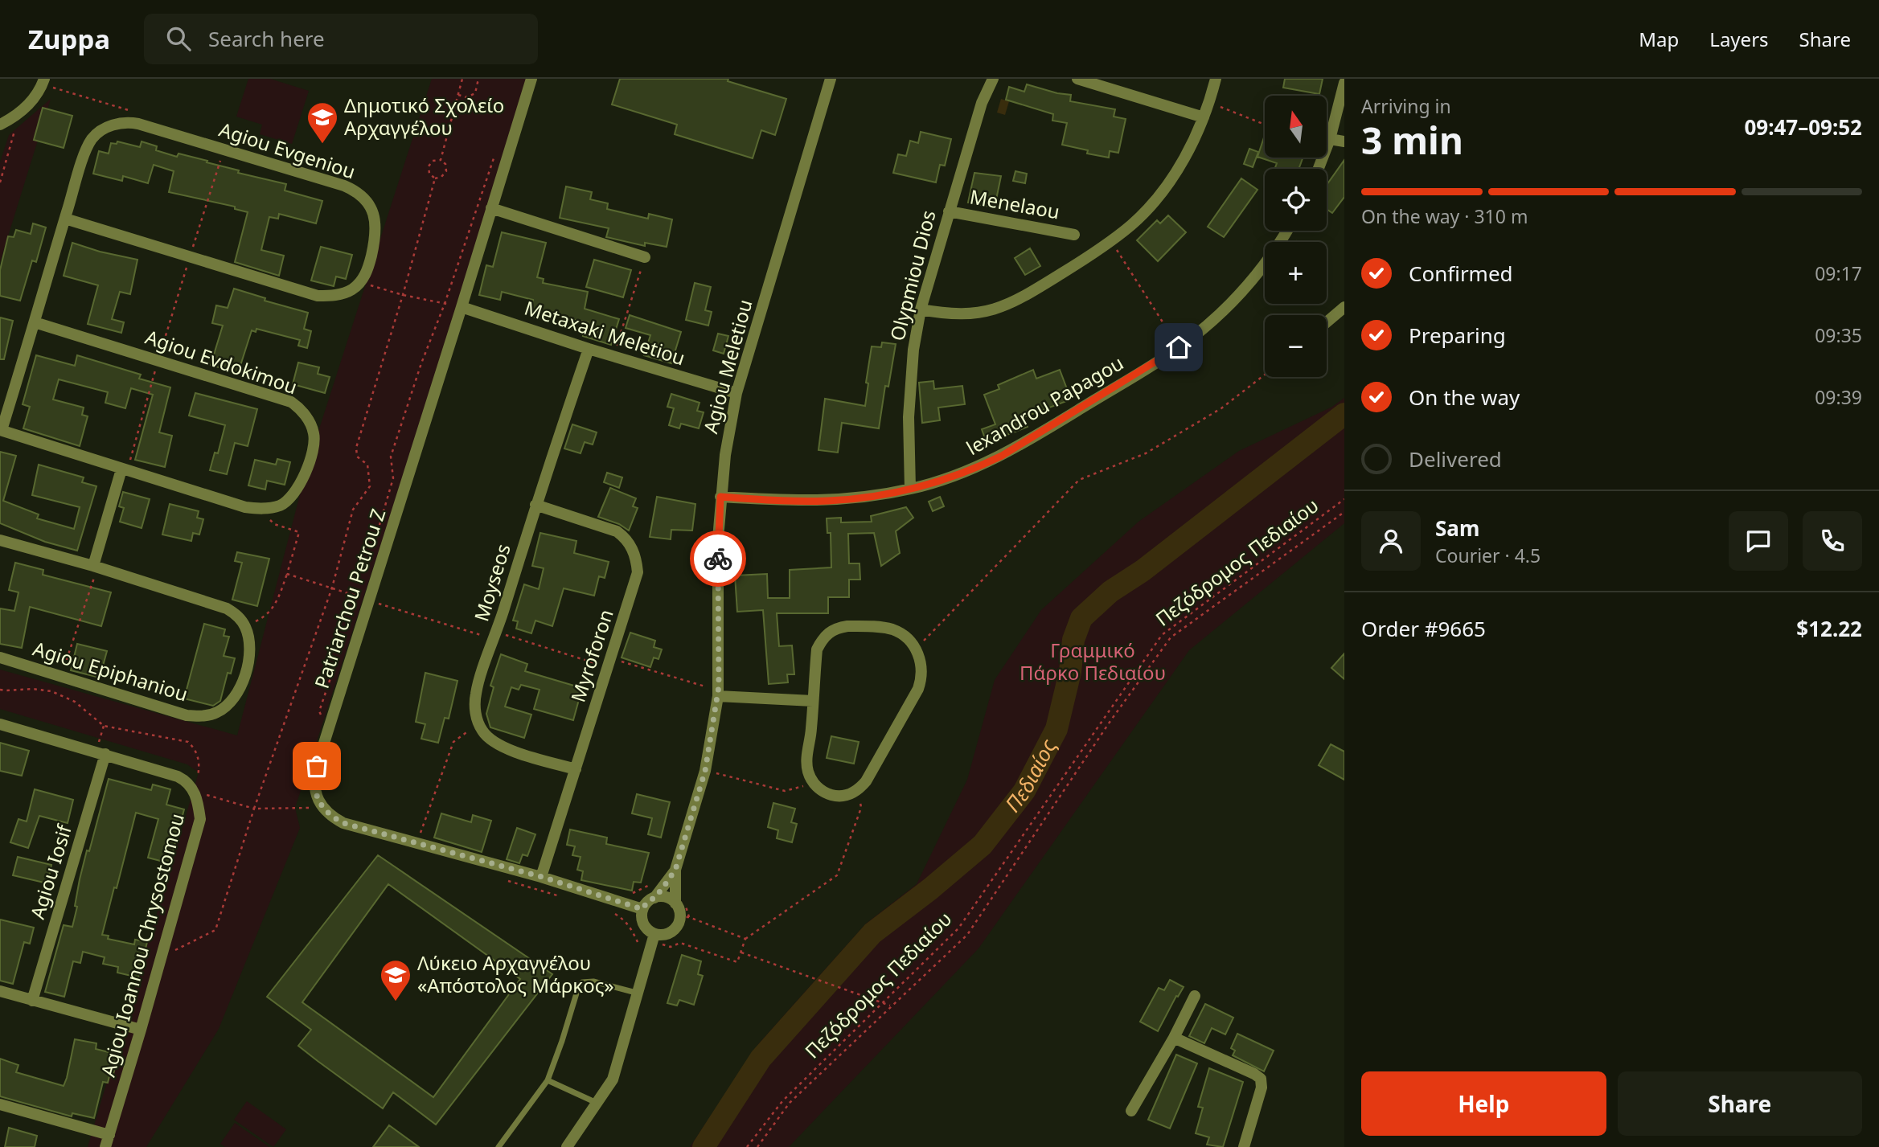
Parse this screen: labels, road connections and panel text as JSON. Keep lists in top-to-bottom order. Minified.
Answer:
{"streets":{"street":["Agiou Evgeniou","Menelaou","Olypmiou Dios","Metaxaki Meletiou","Agiou Evdokimou","Agiou Meletiou","lexandrou Papagou","Moyseos","Patriarchou Petrou Z","Myroforon","Agiou Epiphaniou","Agiou Iosif","Agiou Ioannou Chrysostomou"],"path":["Πεζόδρομος Πεδιαίου"]},"crossings":[["Agiou Evgeniou","Agiou Evdokimou"],["Menelaou","Olypmiou Dios"],["Olypmiou Dios","lexandrou Papagou"],["Metaxaki Meletiou","Agiou Meletiou"],["Metaxaki Meletiou","Moyseos"],["Metaxaki Meletiou","Patriarchou Petrou Z"],["Agiou Meletiou","lexandrou Papagou"],["Agiou Meletiou","Patriarchou Petrou Z"],["Moyseos","Myroforon"],["Patriarchou Petrou Z","Myroforon"],["Agiou Iosif","Agiou Ioannou Chrysostomou"]],"water":["Πεδιαίος"],"parks":["Γραμμικό Πάρκο Πεδιαίου"],"places":{"school or university":["Δημοτικό Σχολείο Αρχαγγέλου","Λύκειο Αρχαγγέλου «Απόστολος Μάρκος»"]},"north":"top","page":{"header":"Zuppa","search":"Search here","nav":["Map","Layers","Share"],"heading":["3 min","Arriving in","09:47–09:52"],"panel":["Sam","Courier · 4.5","Order #9665","$12.22"],"map_buttons":["+","−"],"bar":"On the way · 310 m","list":[["Confirmed","09:17"],["Preparing","09:35"],["On the way","09:39"],"Delivered"],"buttons":["Help","Share"]}}
